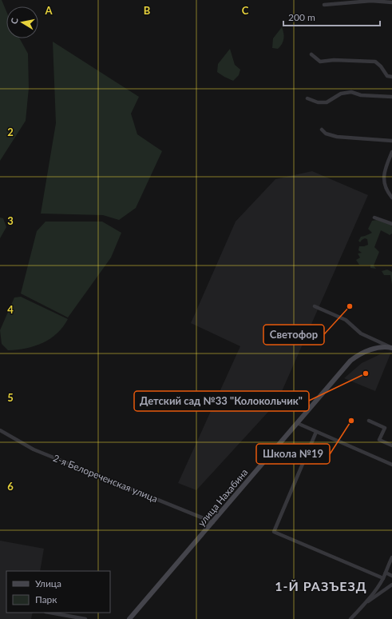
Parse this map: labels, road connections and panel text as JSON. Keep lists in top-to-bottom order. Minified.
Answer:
{"streets":{"main road":["улица Нахабина"],"street":["2-я Белореченская улица"]},"crossings":[["2-я Белореченская улица","улица Нахабина"]],"districts":["1-Й РАЗЪЕЗД"],"places":["Светофор","Детский сад №33 \"Колокольчик\"","Школа №19"],"legend":["Улица","Парк"],"scale_bar":"200 m","north":"left","grid":{"columns":["A","B","C"],"rows":["2","3","4","5","6"]}}
